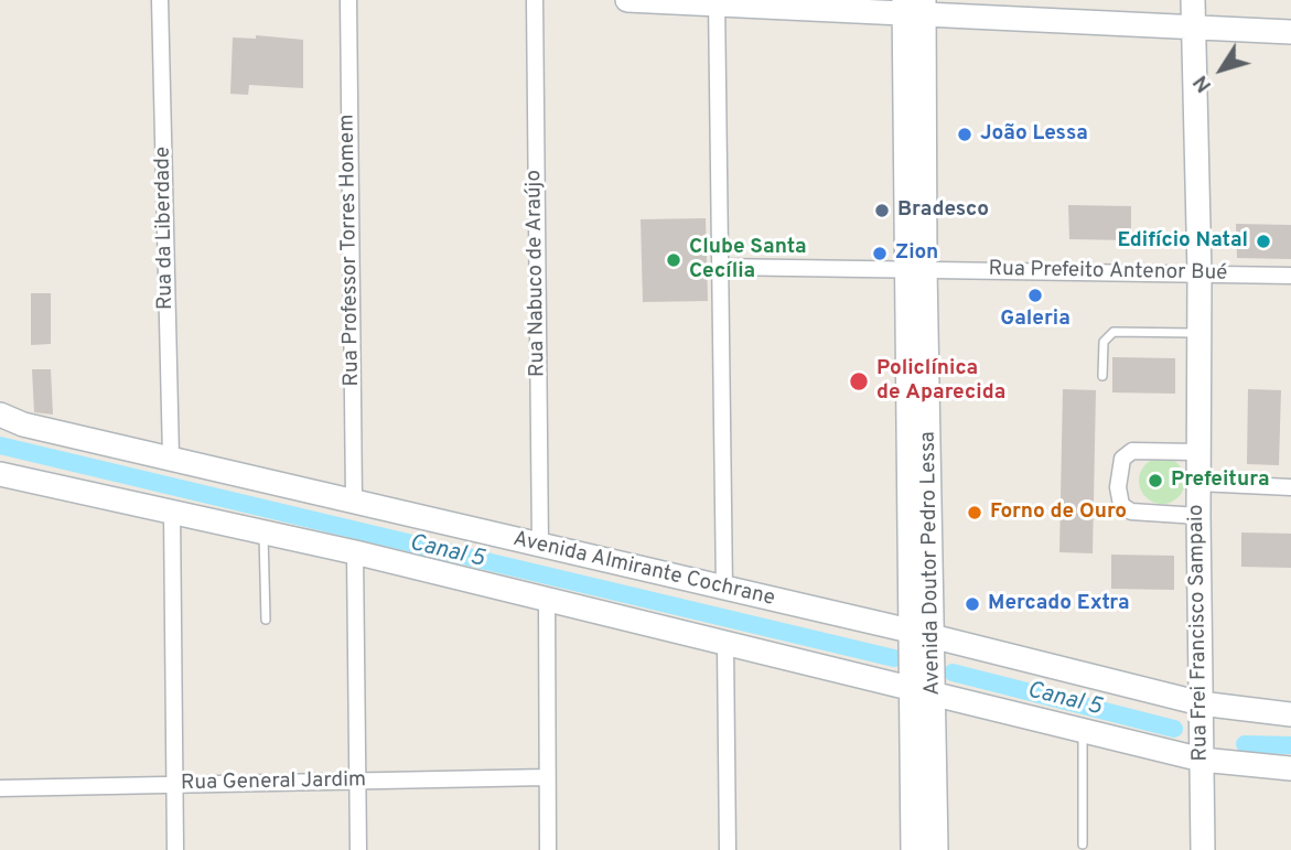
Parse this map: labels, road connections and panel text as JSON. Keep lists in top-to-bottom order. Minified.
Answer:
{"streets":{"main road":["Avenida Doutor Pedro Lessa","Avenida Almirante Cochrane","Rua Frei Francisco Sampaio"],"street":["Rua da Liberdade","Rua Professor Torres Homem","Rua Prefeito Antenor Bué","Rua Nabuco de Araújo","Rua General Jardim"]},"crossings":[["Rua da Liberdade","Avenida Almirante Cochrane"],["Rua Professor Torres Homem","Avenida Almirante Cochrane"],["Rua Prefeito Antenor Bué","Avenida Doutor Pedro Lessa"],["Rua Prefeito Antenor Bué","Rua Frei Francisco Sampaio"],["Rua Nabuco de Araújo","Avenida Almirante Cochrane"],["Avenida Doutor Pedro Lessa","Avenida Almirante Cochrane"],["Avenida Almirante Cochrane","Rua Frei Francisco Sampaio"]],"water":["Canal 5"],"places":["João Lessa","Bradesco","Edifício Natal","Zion","Clube Santa Cecília","Galeria","Policlínica de Aparecida","Prefeitura","Forno de Ouro","Mercado Extra"],"north":"bottom left"}
